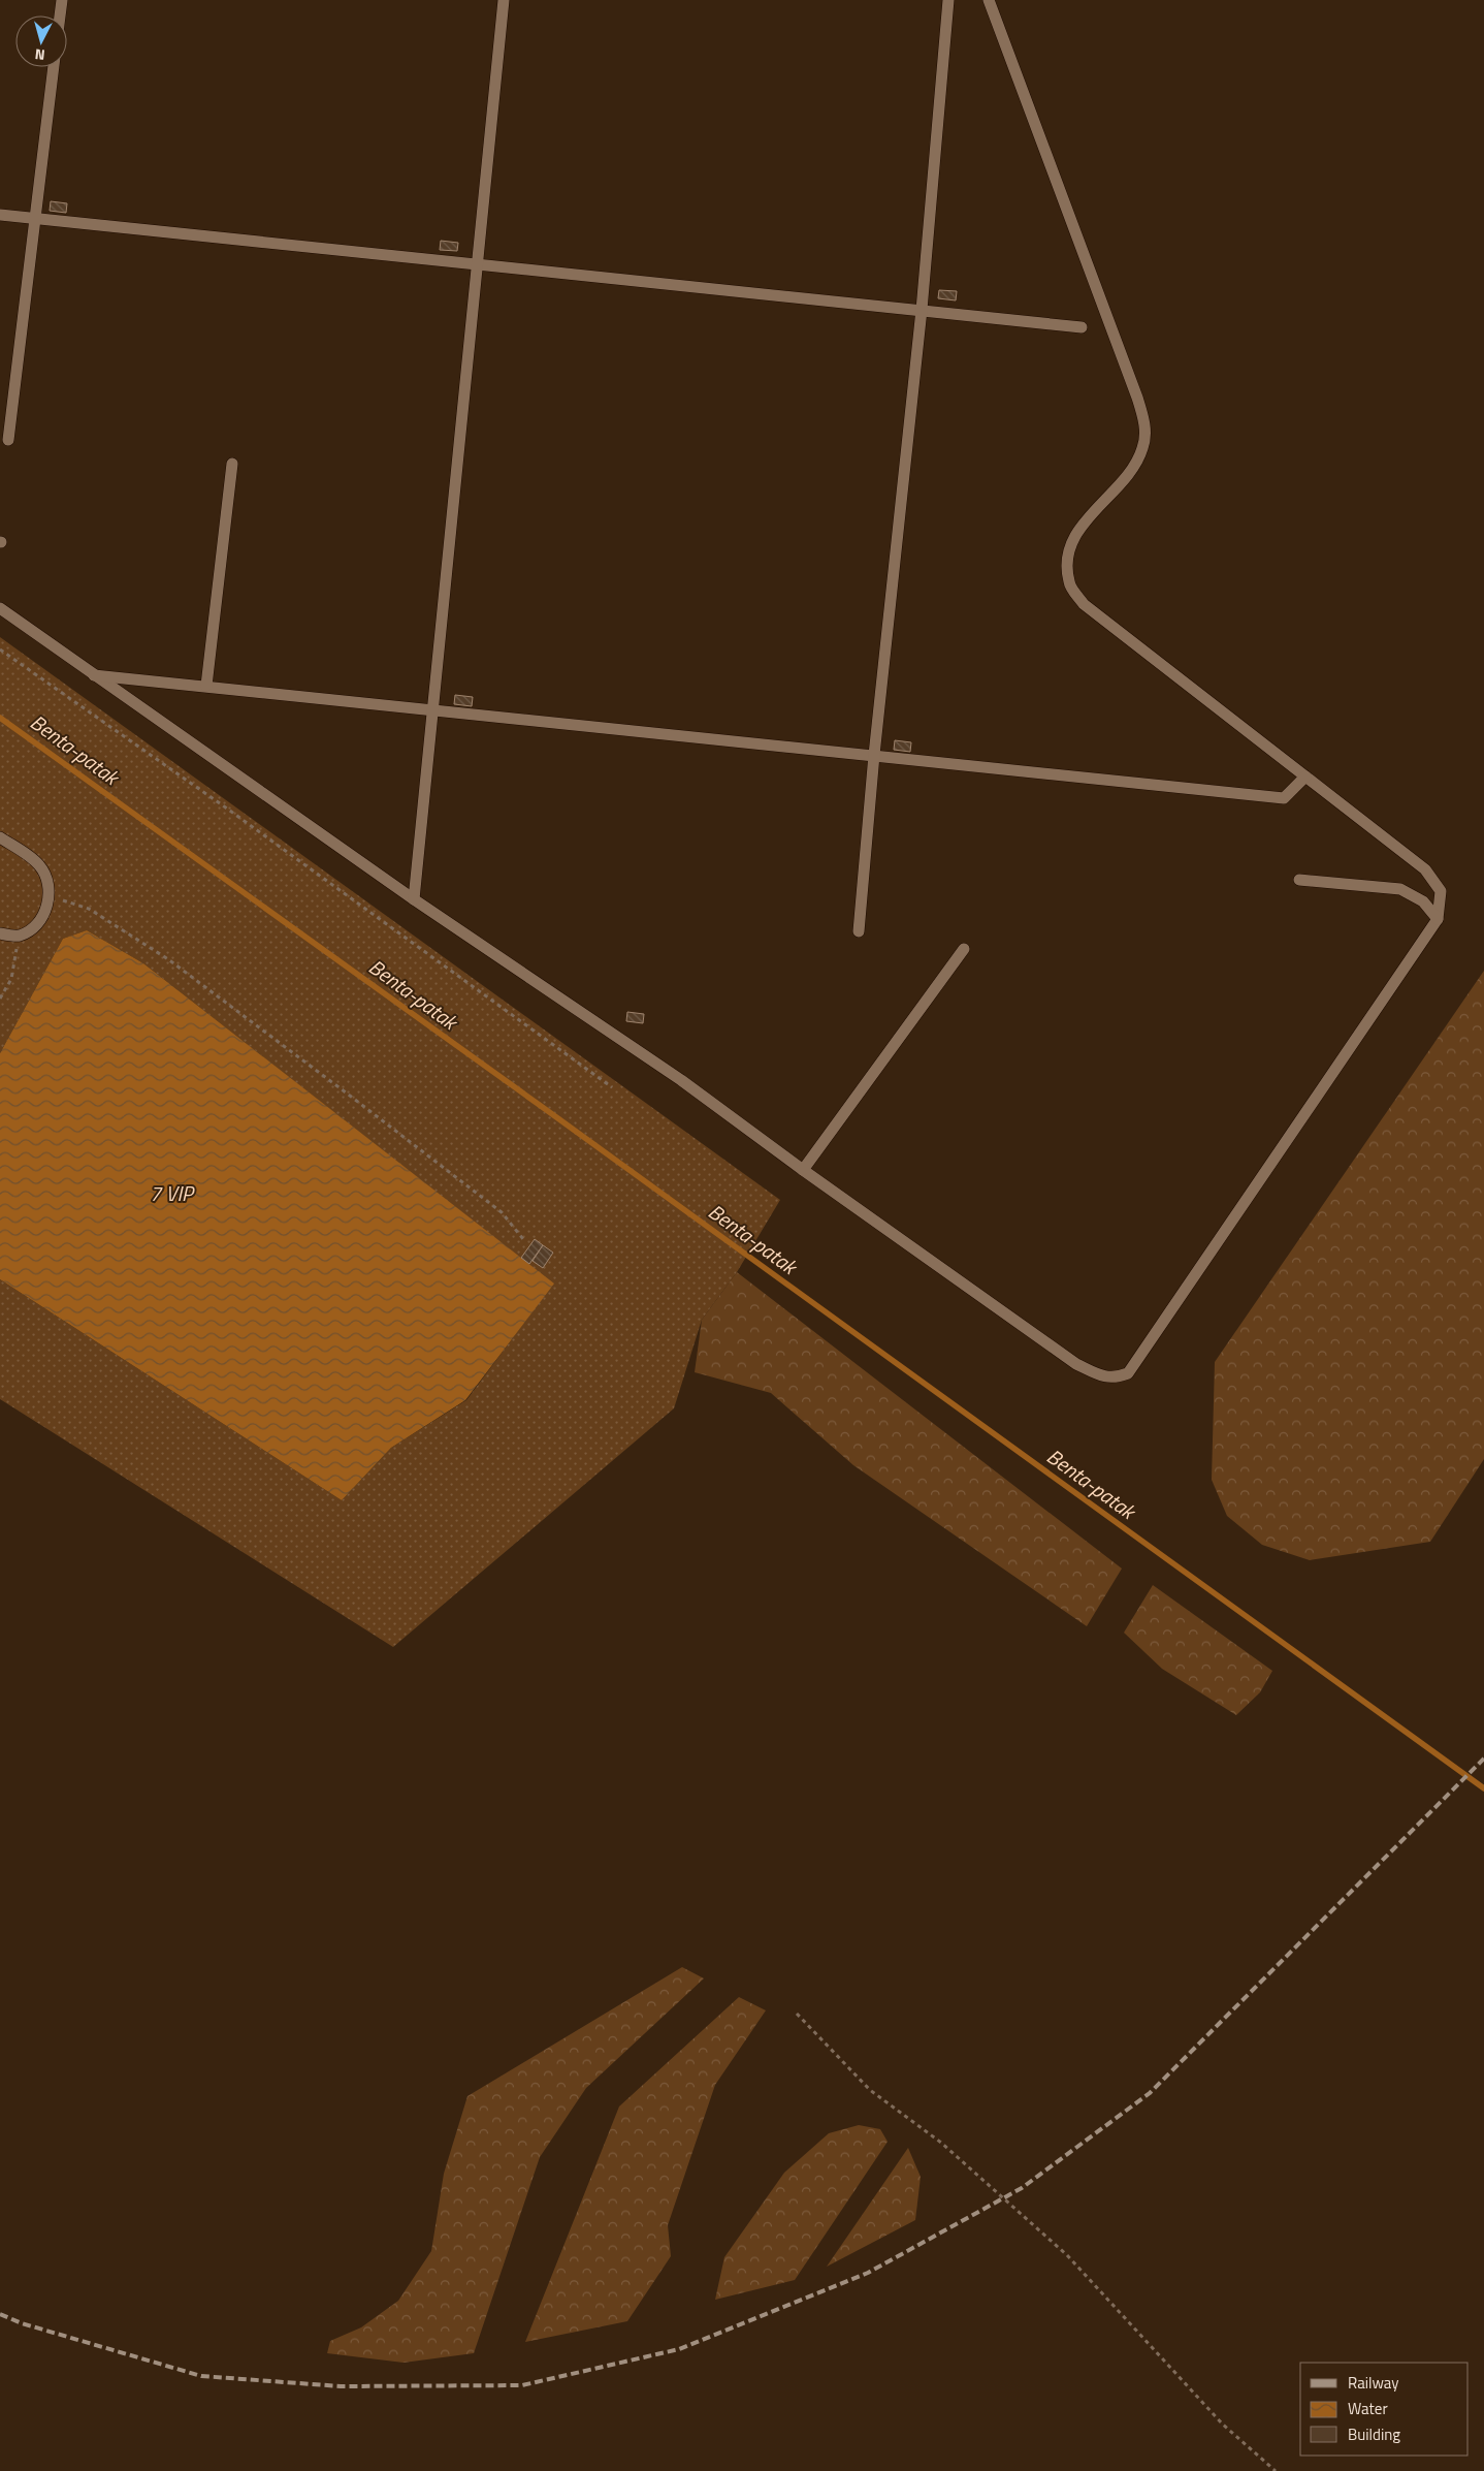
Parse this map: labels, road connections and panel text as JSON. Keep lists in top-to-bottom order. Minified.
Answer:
{"water":["Benta-patak","7 VIP"],"legend":["Railway","Water","Building"],"north":"bottom"}
